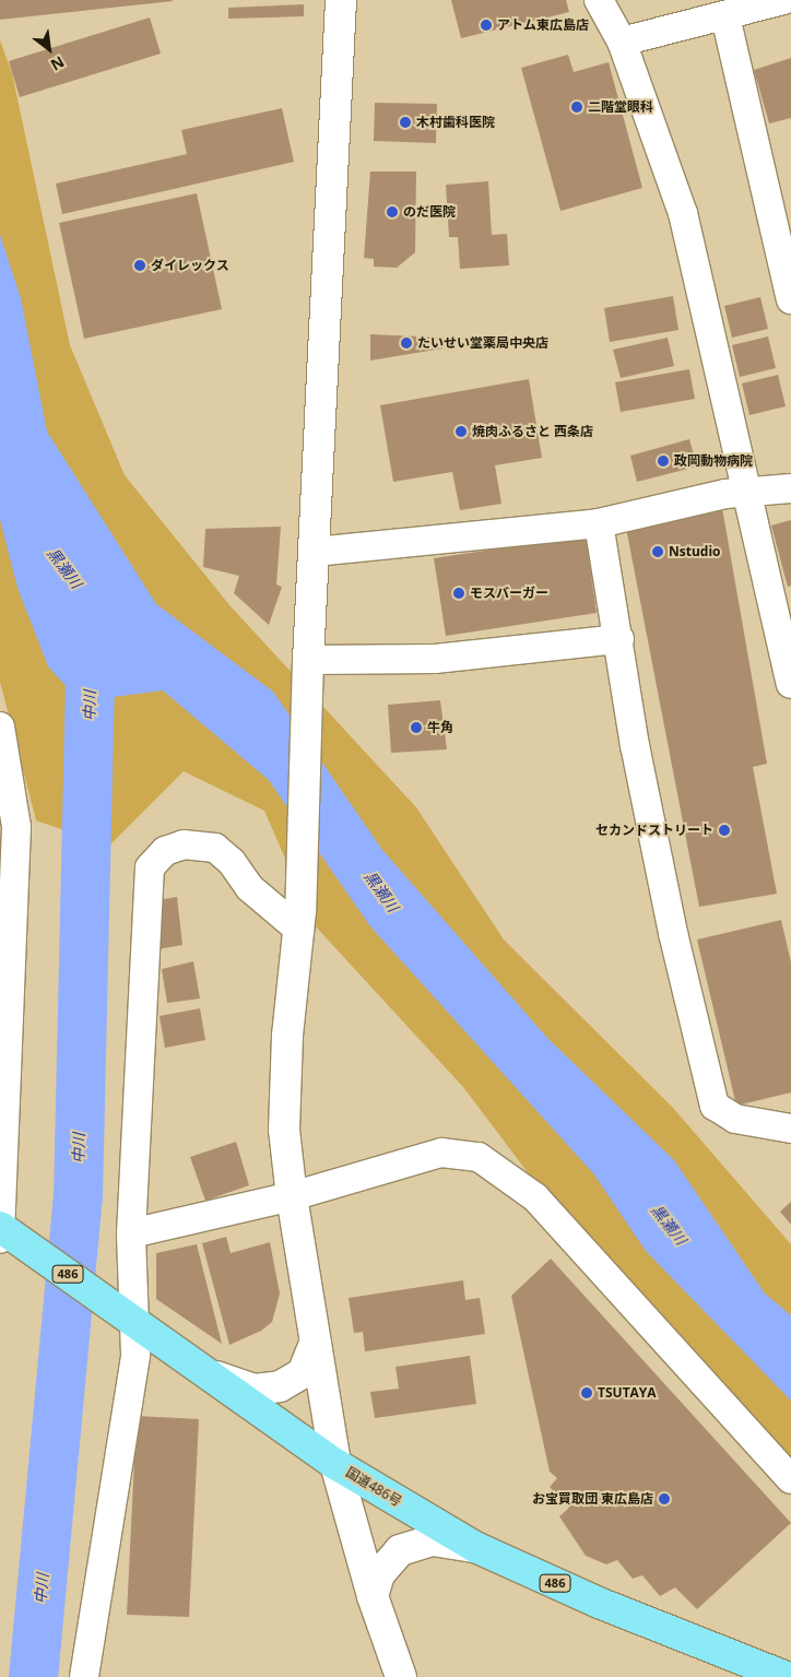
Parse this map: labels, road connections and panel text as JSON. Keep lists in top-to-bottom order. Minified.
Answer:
{"streets":{"highway":["486","国道486号"]},"water":["黒瀬川","中川"],"places":["アトム東広島店","二階堂眼科","木村歯科医院","のだ医院","ダイレックス","たいせい堂薬局中央店","焼肉ふるさと 西条店","政岡動物病院","Nstudio","モスバーガー","牛角","セカンドストリート","TSUTAYA","お宝買取団 東広島店"],"north":"bottom right"}
